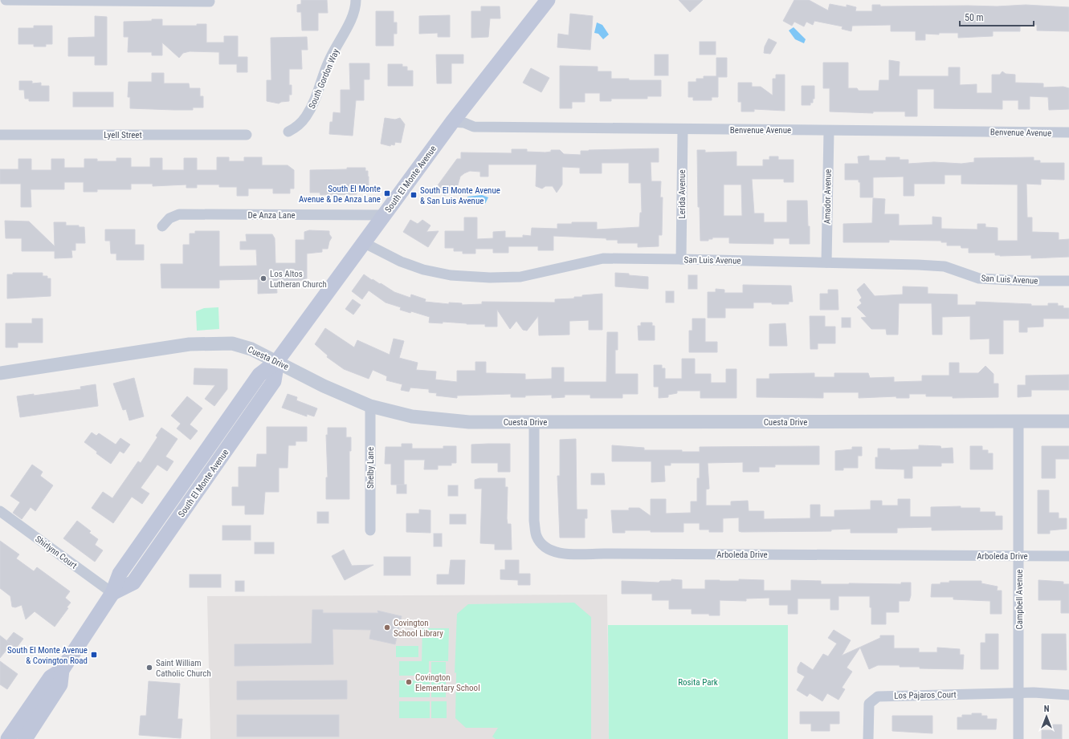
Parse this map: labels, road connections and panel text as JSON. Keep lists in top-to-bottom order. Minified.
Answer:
{"streets":{"main road":["South El Monte Avenue"],"street":["South Gordon Way","Benvenue Avenue","Lyell Street","Lerida Avenue","Amador Avenue","De Anza Lane","San Luis Avenue","Cuesta Drive","Shelby Lane","Shirlynn Court","Arboleda Drive","Campbell Avenue","Los Pajaros Court"]},"crossings":[["Benvenue Avenue","South El Monte Avenue"],["Benvenue Avenue","Lerida Avenue"],["Benvenue Avenue","Amador Avenue"],["South El Monte Avenue","De Anza Lane"],["South El Monte Avenue","San Luis Avenue"],["South El Monte Avenue","Cuesta Drive"],["South El Monte Avenue","Shirlynn Court"],["Lerida Avenue","San Luis Avenue"],["Amador Avenue","San Luis Avenue"],["Cuesta Drive","Shelby Lane"],["Cuesta Drive","Arboleda Drive"],["Cuesta Drive","Campbell Avenue"],["Arboleda Drive","Campbell Avenue"],["Campbell Avenue","Los Pajaros Court"]],"parks":["Rosita Park"],"places":{"transit":["South El Monte Avenue & De Anza Lane","South El Monte Avenue & San Luis Avenue","South El Monte Avenue & Covington Road"],"other":["Los Altos Lutheran Church","Covington School Library","Saint William Catholic Church","Covington Elementary School"]},"scale_bar":"50 m","north":"top"}
